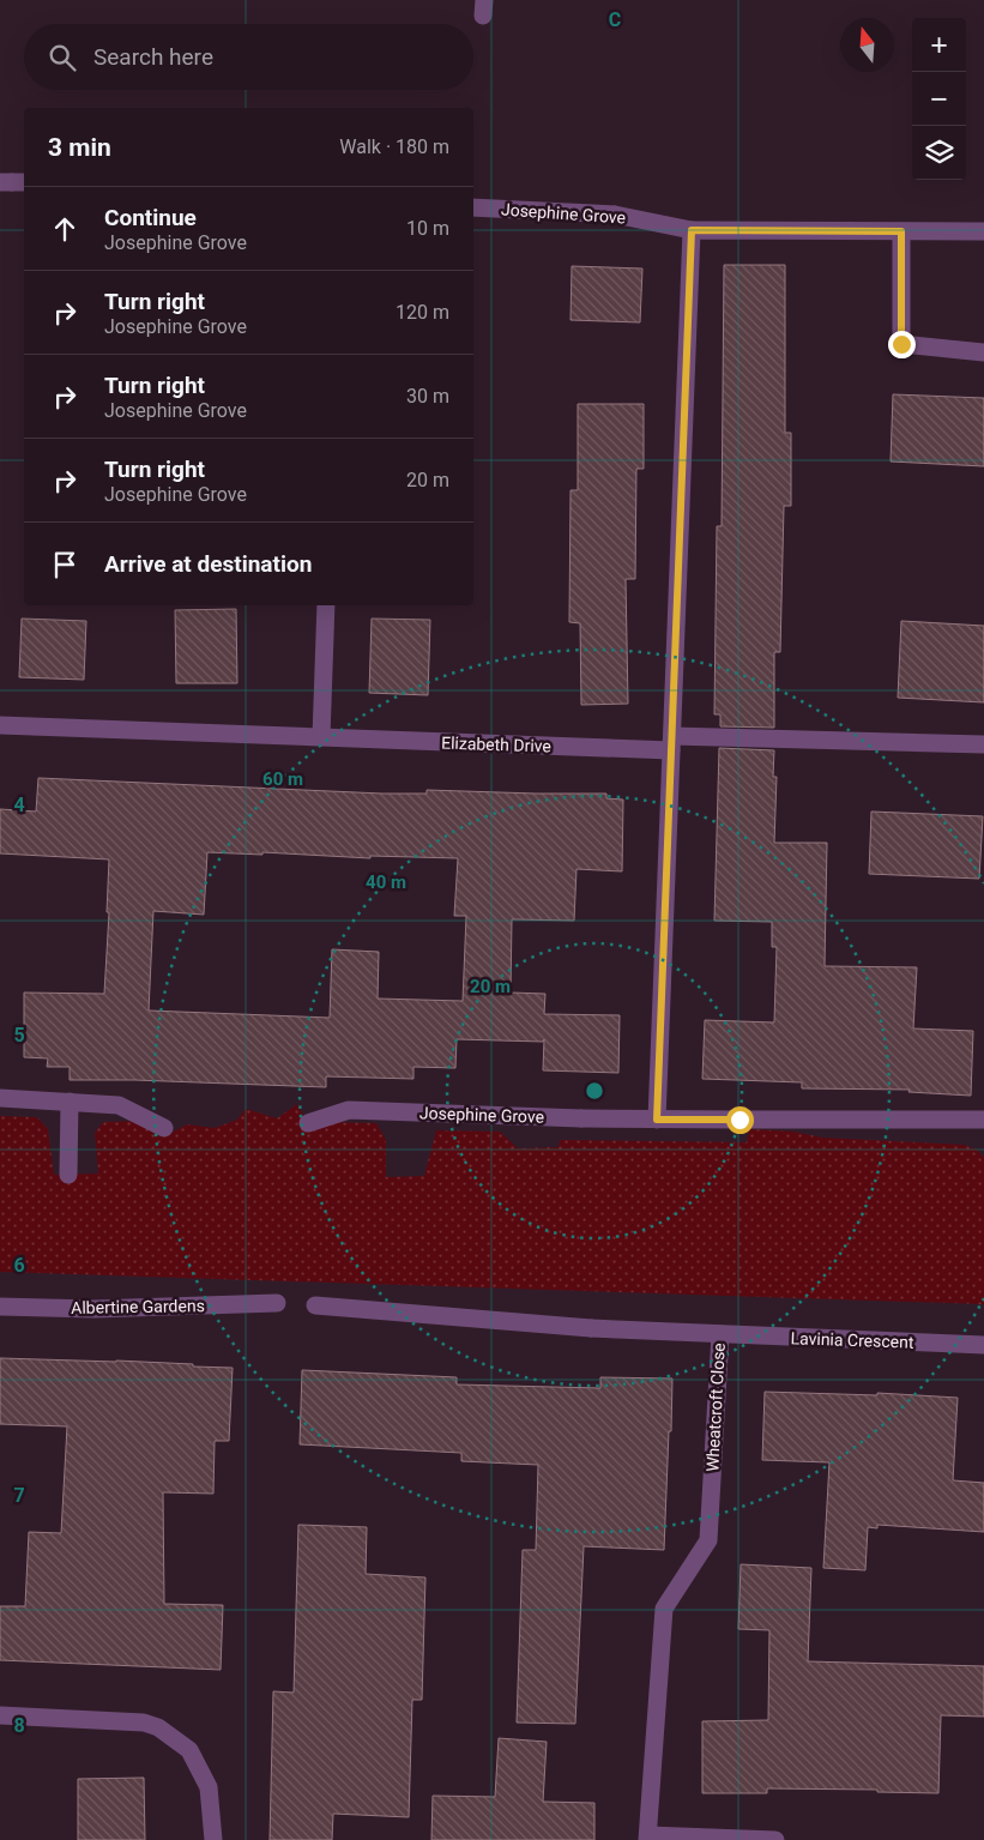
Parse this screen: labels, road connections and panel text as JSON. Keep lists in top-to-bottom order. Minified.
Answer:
{"streets":{"street":["Josephine Grove","Elizabeth Drive","Albertine Gardens","Lavinia Crescent","Wheatcroft Close"]},"crossings":[["Lavinia Crescent","Wheatcroft Close"]],"north":"top","page":{"map_buttons":["+","−"],"search":"Search here","heading":["3 min","Walk · 180 m"],"list":[["Continue","Josephine Grove","10 m"],["Turn right","Josephine Grove","120 m"],["Turn right","Josephine Grove","30 m"],["Turn right","Josephine Grove","20 m"],"Arrive at destination"]},"grid":{"columns":["C"],"rows":["4","5","6","7","8"]},"rings":["60 m","40 m","20 m"]}
